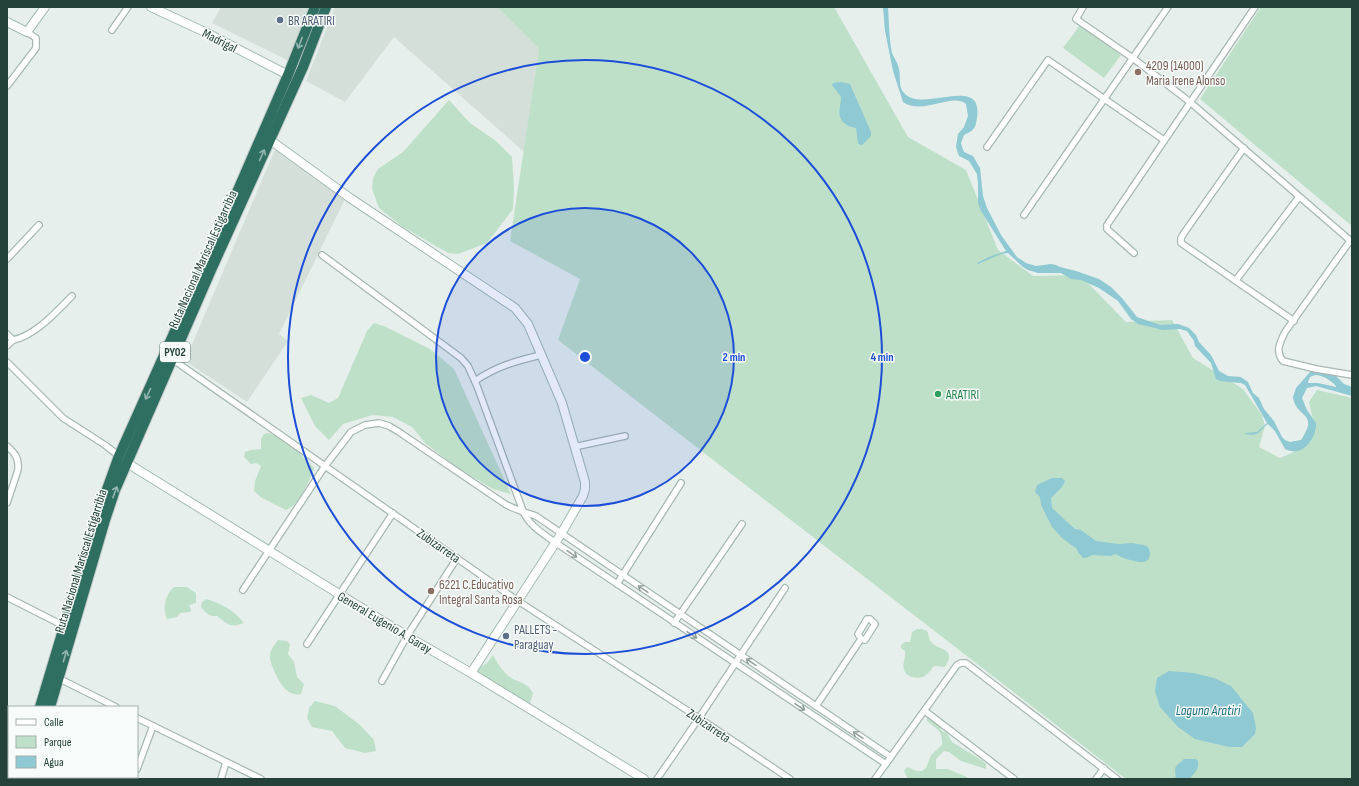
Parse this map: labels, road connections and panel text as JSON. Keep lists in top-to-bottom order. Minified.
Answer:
{"streets":{"highway":["Ruta Nacional Mariscal Estigarribia","PY02"],"street":["Madrigal","Zubizarreta","General Eugenio A. Garay"]},"crossings":[["Madrigal","Ruta Nacional Mariscal Estigarribia"],["Ruta Nacional Mariscal Estigarribia","Zubizarreta"],["Ruta Nacional Mariscal Estigarribia","General Eugenio A. Garay"]],"water":["Laguna Aratiri"],"places":["BR ARATIRI","4209 (14000) Maria Irene Alonso","ARATIRI","6221 C.Educativo Integral Santa Rosa","PALLETS - Paraguay"],"legend":["Calle","Parque","Agua"],"rings":["2 min","4 min"]}
